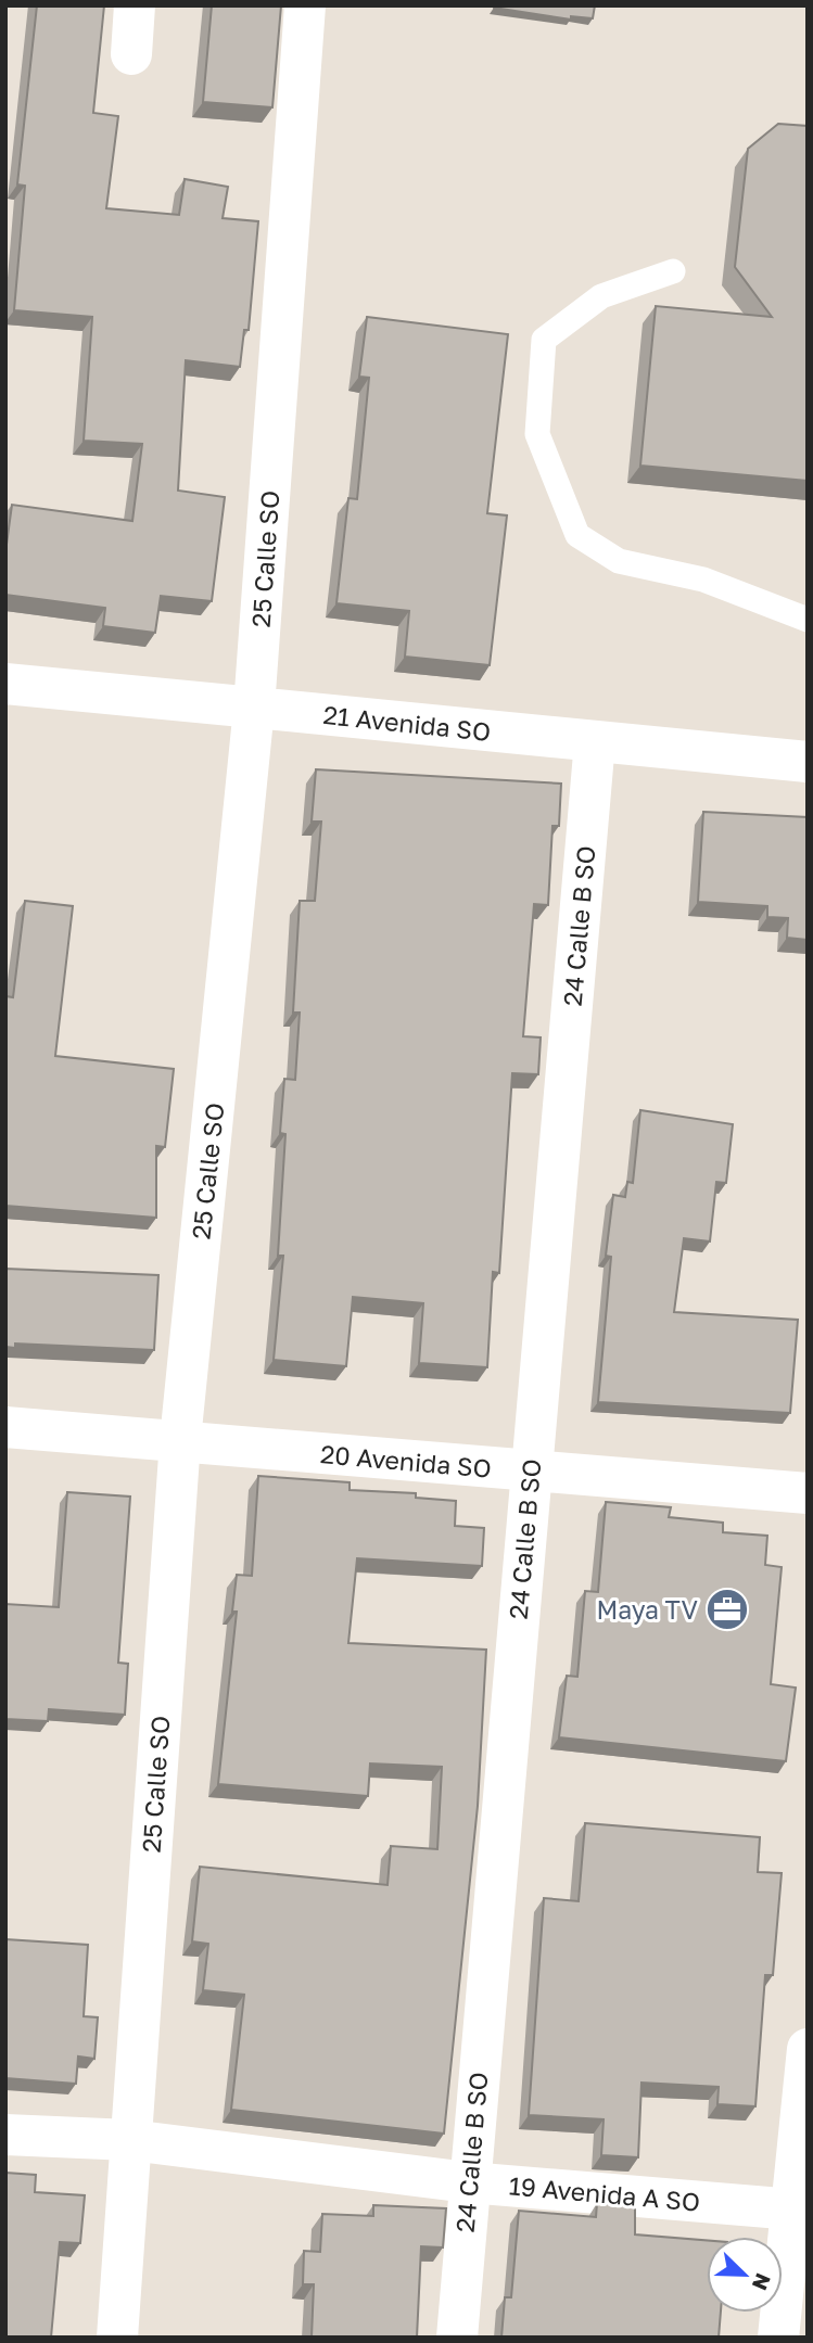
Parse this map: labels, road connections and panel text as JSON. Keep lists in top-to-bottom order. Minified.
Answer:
{"streets":{"street":["25 Calle SO","21 Avenida SO","24 Calle B SO","20 Avenida SO","19 Avenida A SO"]},"crossings":[["25 Calle SO","21 Avenida SO"],["25 Calle SO","20 Avenida SO"],["25 Calle SO","19 Avenida A SO"],["21 Avenida SO","24 Calle B SO"],["24 Calle B SO","20 Avenida SO"],["24 Calle B SO","19 Avenida A SO"]],"places":{"office":["Maya TV"]},"north":"bottom right"}
